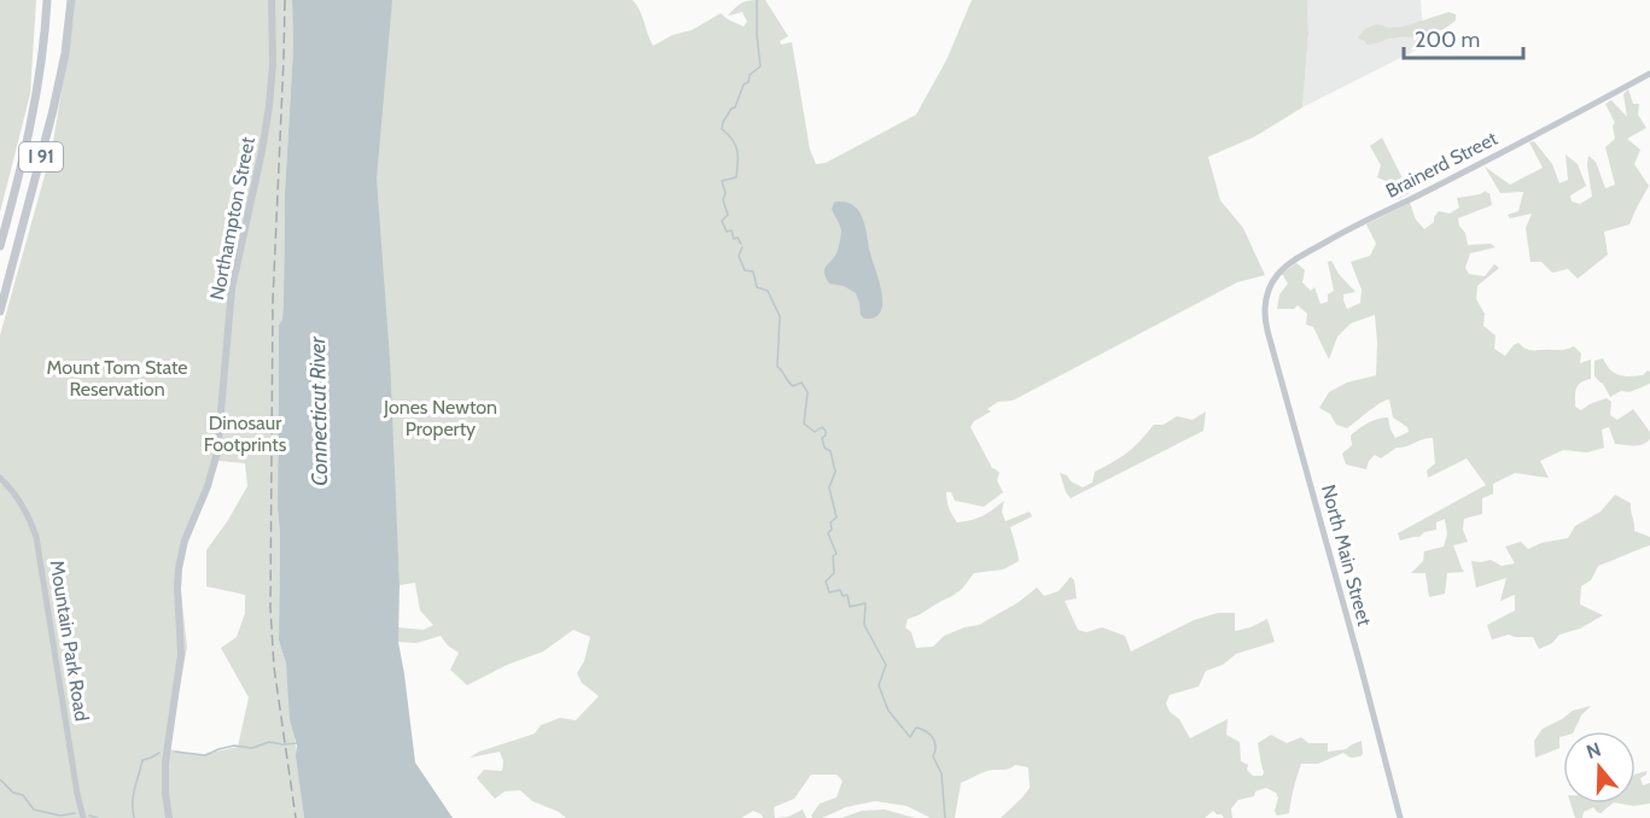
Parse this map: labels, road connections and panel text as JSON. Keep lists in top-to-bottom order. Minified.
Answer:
{"streets":{"highway":["I 91"],"main road":["Northampton Street"],"street":["Brainerd Street","North Main Street","Mountain Park Road"]},"crossings":[["Brainerd Street","North Main Street"]],"water":["Connecticut River"],"parks":["Mount Tom State Reservation","Jones Newton Property","Dinosaur Footprints"],"scale_bar":"200 m","north":"top"}
